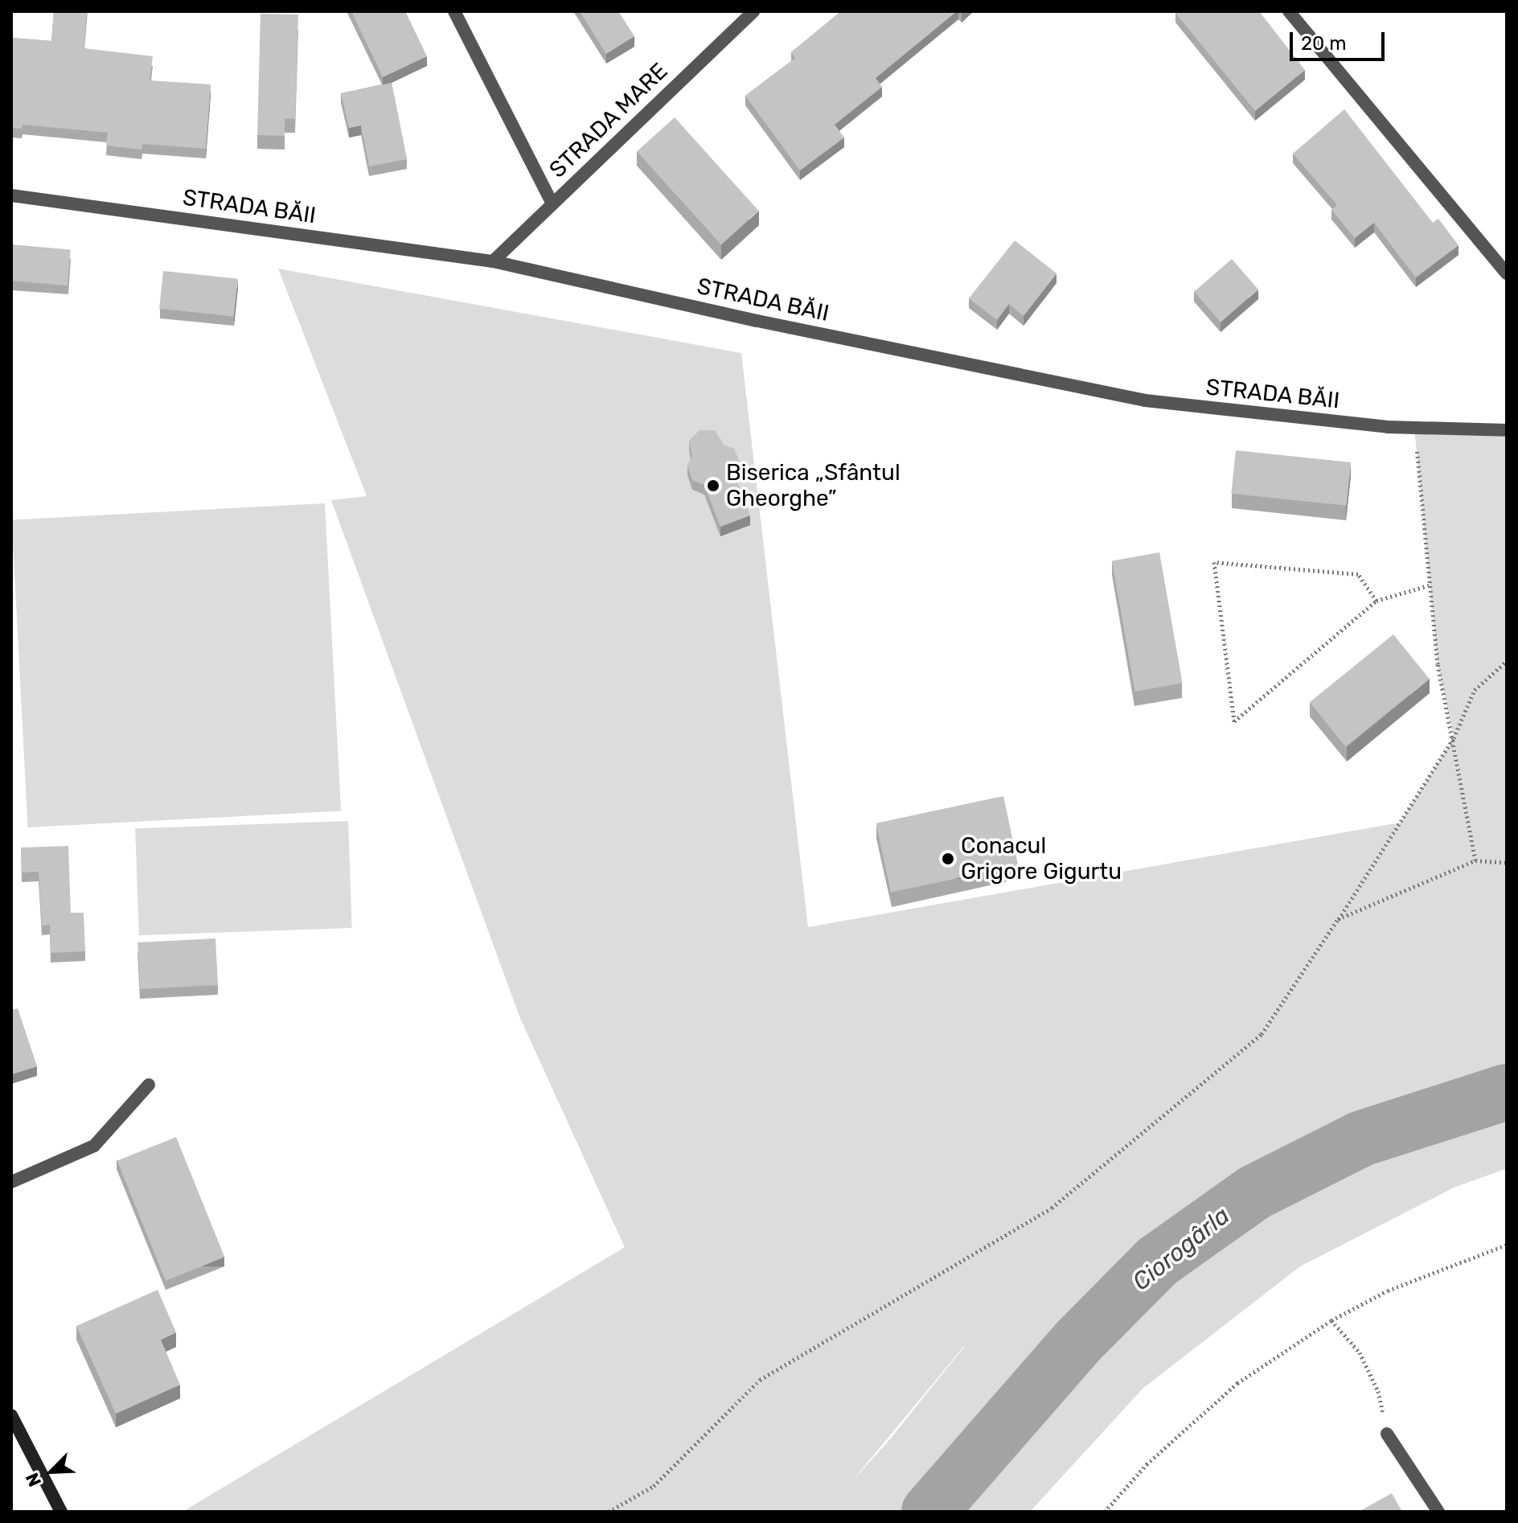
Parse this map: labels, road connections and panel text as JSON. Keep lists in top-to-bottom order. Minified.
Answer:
{"streets":{"street":["STRADA MARE","STRADA BĂII"]},"crossings":[["STRADA MARE","STRADA BĂII"]],"water":["Ciorogârla"],"places":["Biserica „Sfântul Gheorghe”","Conacul Grigore Gigurtu"],"scale_bar":"20 m","north":"bottom left"}
